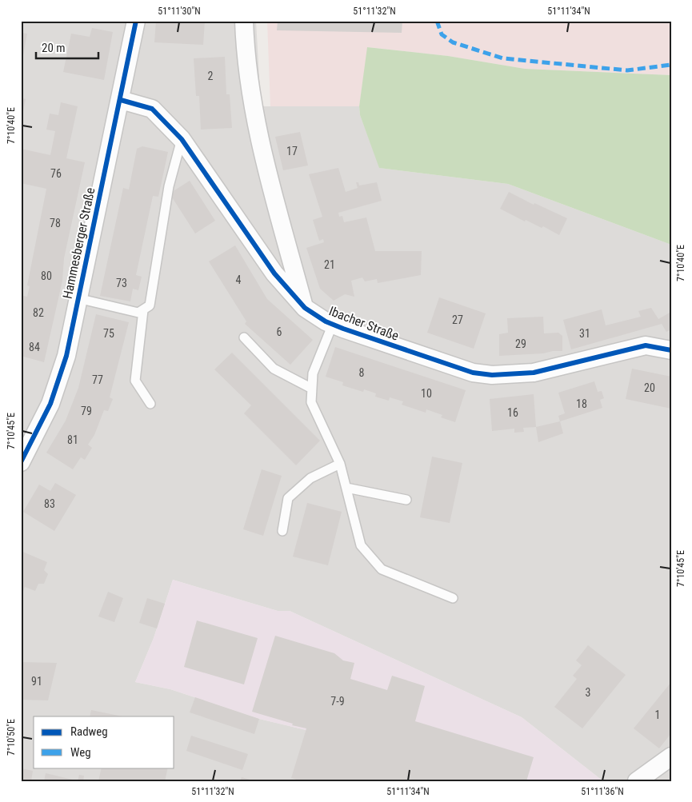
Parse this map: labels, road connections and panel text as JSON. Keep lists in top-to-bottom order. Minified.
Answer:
{"streets":{"street":["Hammesberger Straße","Ibacher Straße"]},"crossings":[["Hammesberger Straße","Ibacher Straße"]],"house_numbers":["2","17","76","78","21","80","4","73","82","27","6","75","31","29","84","8","77","20","10","18","79","16","81","83","91","3","7-9","1"],"legend":["Radweg","Weg"],"scale_bar":"20 m","coordinates":["51°11'30\"N","51°11'32\"N","51°11'34\"N","7°10'40\"E","7°10'45\"E","7°10'50\"E","51°11'36\"N"]}
